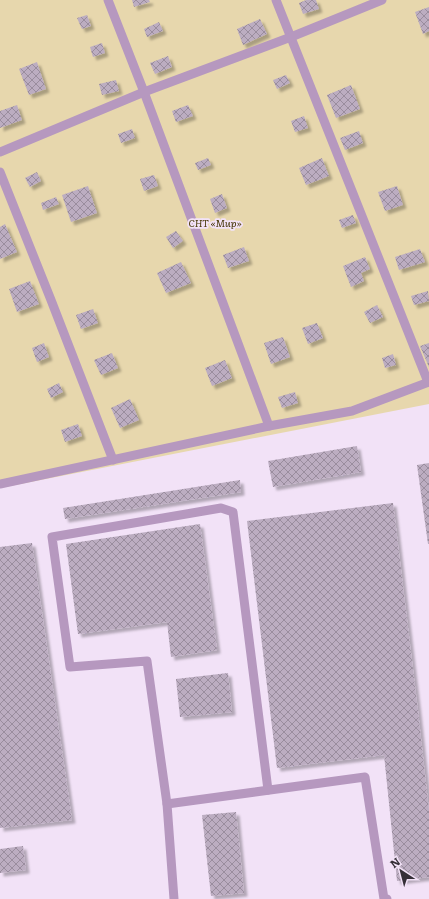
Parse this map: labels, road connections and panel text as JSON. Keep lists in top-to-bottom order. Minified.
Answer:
{"parks":["СНТ «Мир»"],"north":"top left"}
